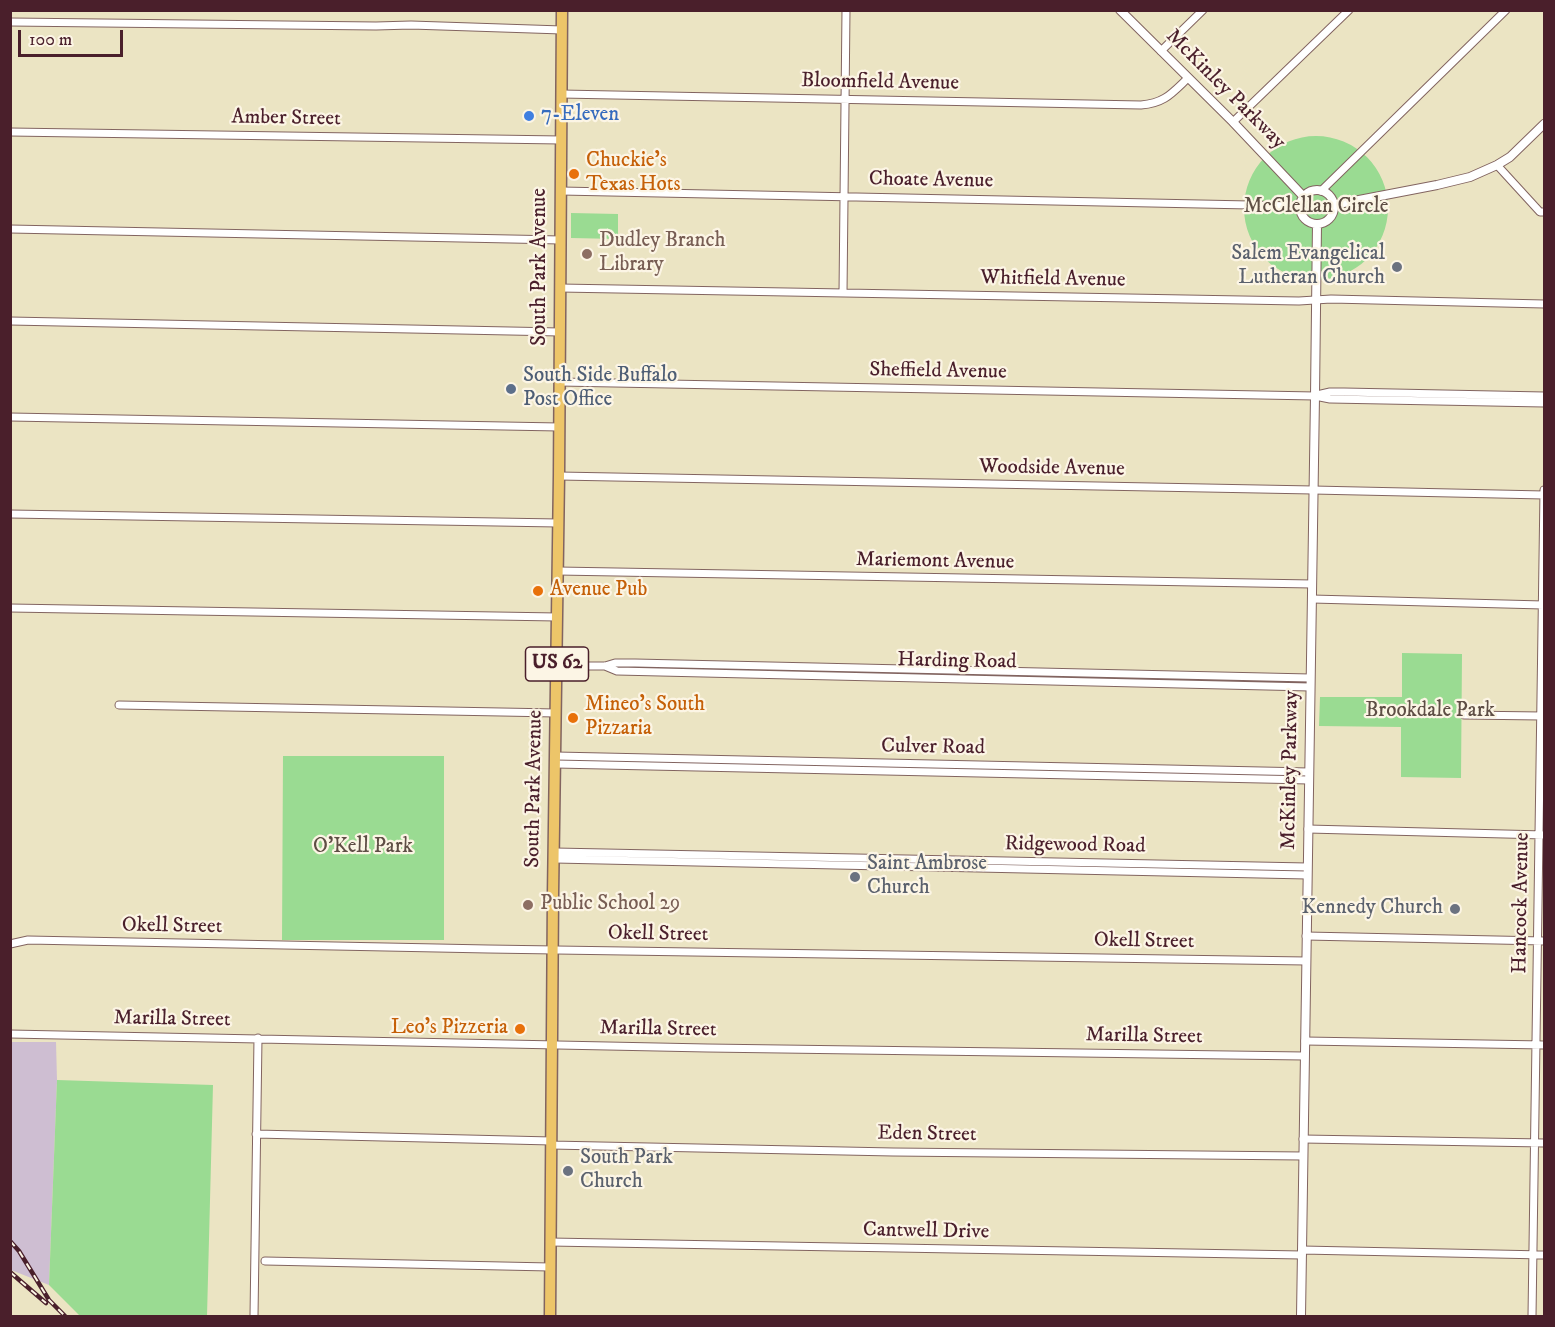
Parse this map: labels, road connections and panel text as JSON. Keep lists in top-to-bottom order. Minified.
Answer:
{"streets":{"main road":["South Park Avenue","US 62"],"street":["Bloomfield Avenue","McKinley Parkway","Amber Street","Choate Avenue","Whitfield Avenue","Sheffield Avenue","Woodside Avenue","Mariemont Avenue","Harding Road","Culver Road","Ridgewood Road","Hancock Avenue","Okell Street","Marilla Street","Eden Street","Cantwell Drive"]},"crossings":[["Bloomfield Avenue","McKinley Parkway"],["Bloomfield Avenue","South Park Avenue"],["McKinley Parkway","Choate Avenue"],["McKinley Parkway","Whitfield Avenue"],["McKinley Parkway","Sheffield Avenue"],["McKinley Parkway","Woodside Avenue"],["McKinley Parkway","Mariemont Avenue"],["McKinley Parkway","Harding Road"],["McKinley Parkway","Culver Road"],["McKinley Parkway","Ridgewood Road"],["McKinley Parkway","Okell Street"],["McKinley Parkway","Marilla Street"],["McKinley Parkway","Eden Street"],["McKinley Parkway","Cantwell Drive"],["Amber Street","South Park Avenue"],["Choate Avenue","South Park Avenue"],["South Park Avenue","Whitfield Avenue"],["South Park Avenue","Sheffield Avenue"],["South Park Avenue","Woodside Avenue"],["South Park Avenue","Mariemont Avenue"],["South Park Avenue","Harding Road"],["South Park Avenue","Culver Road"],["South Park Avenue","Ridgewood Road"],["South Park Avenue","Okell Street"],["South Park Avenue","Marilla Street"],["South Park Avenue","Eden Street"],["South Park Avenue","Cantwell Drive"],["Woodside Avenue","Hancock Avenue"],["Hancock Avenue","Cantwell Drive"]],"parks":["McClellan Circle","Brookdale Park","O'Kell Park"],"places":["7-Eleven","Chuckie's Texas Hots","Dudley Branch Library","Salem Evangelical Lutheran Church","South Side Buffalo Post Office","Avenue Pub","Mineo's South Pizzaria","Saint Ambrose Church","Public School 29","Kennedy Church","Leo's Pizzeria","South Park Church"],"scale_bar":"100 m"}
